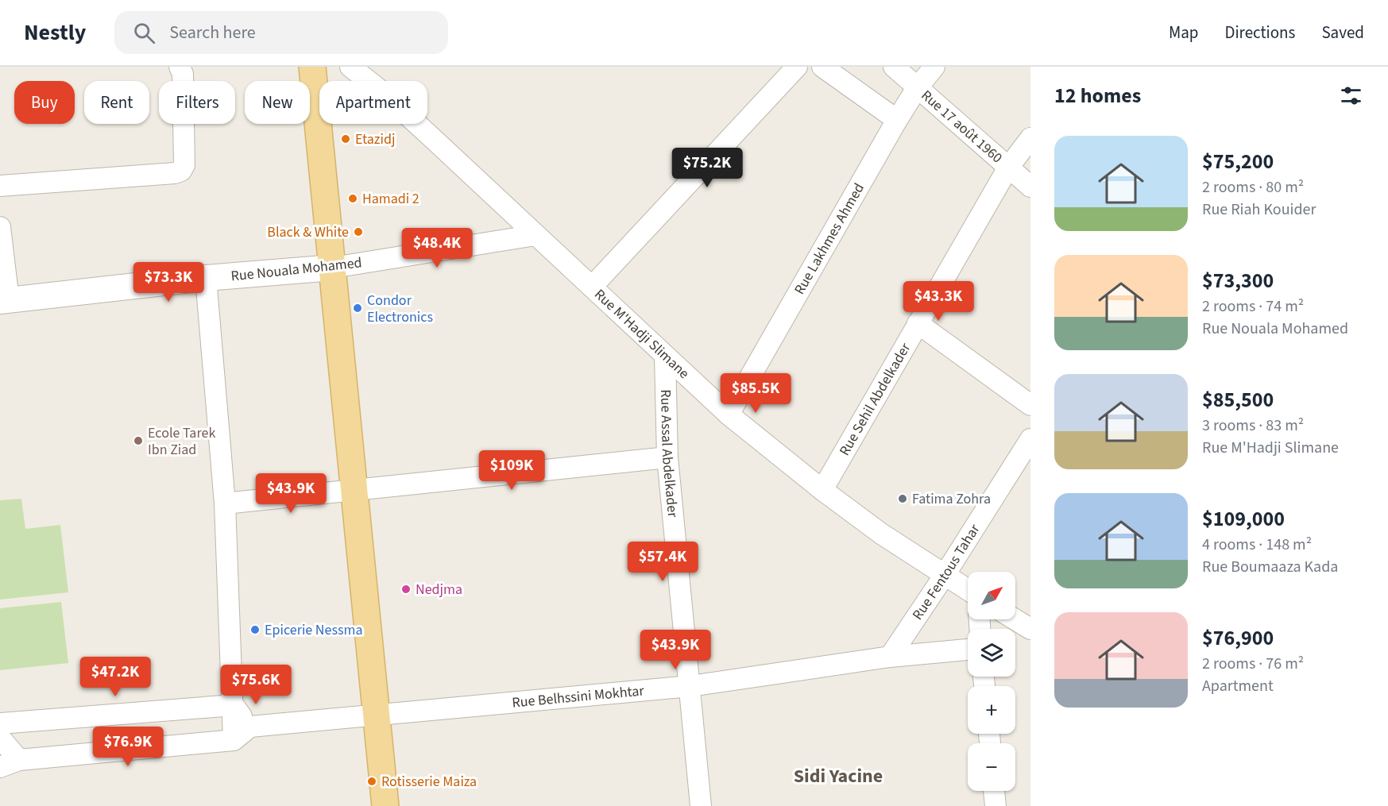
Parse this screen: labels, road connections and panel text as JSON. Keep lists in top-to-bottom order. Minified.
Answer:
{"streets":{"street":["Rue 17 août 1960","Rue Lakhmes Ahmed","Rue Nouala Mohamed","Rue M'Hadji Slimane","Rue Sehil Abdelkader","Rue Assal Abdelkader","Rue Fentous Tahar","Rue Belhssini Mokhtar"]},"crossings":[["Rue 17 août 1960","Rue Lakhmes Ahmed"],["Rue 17 août 1960","Rue Sehil Abdelkader"],["Rue Lakhmes Ahmed","Rue M'Hadji Slimane"],["Rue Nouala Mohamed","Rue M'Hadji Slimane"],["Rue M'Hadji Slimane","Rue Sehil Abdelkader"],["Rue M'Hadji Slimane","Rue Assal Abdelkader"],["Rue M'Hadji Slimane","Rue Fentous Tahar"],["Rue Assal Abdelkader","Rue Belhssini Mokhtar"],["Rue Fentous Tahar","Rue Belhssini Mokhtar"]],"districts":["Sidi Yacine"],"places":["Etazidj","Hamadi 2","Black & White","Condor Electronics","Ecole Tarek Ibn Ziad","Fatima Zohra","Nedjma","Epicerie Nessma","Rotisserie Maiza"],"north":"top right","page":{"header":"Nestly","search":"Search here","nav":["Map","Directions","Saved"],"heading":"12 homes","chip":["Buy","Rent","Filters","New","Apartment"],"list":[{"name":"$75,200","note":"2 rooms · 80 m² · Rue Riah Kouider"},{"name":"$73,300","note":"2 rooms · 74 m² · Rue Nouala Mohamed"},{"name":"$85,500","note":"3 rooms · 83 m² · Rue M'Hadji Slimane"},{"name":"$109,000","note":"4 rooms · 148 m² · Rue Boumaaza Kada"},{"name":"$76,900","note":"2 rooms · 76 m² · Apartment"}],"price":["$75.2K","$48.4K","$73.3K","$43.3K","$85.5K","$109K","$43.9K","$57.4K","$43.9K","$47.2K","$75.6K","$76.9K"],"map_buttons":["+","−"]}}
